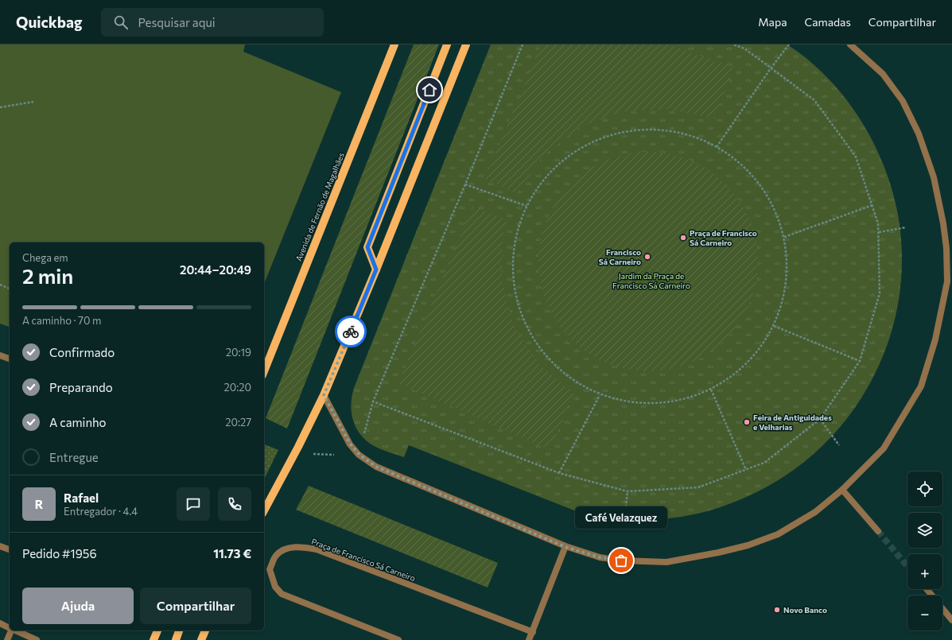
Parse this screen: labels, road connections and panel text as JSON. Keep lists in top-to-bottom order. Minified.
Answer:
{"streets":{"main road":["Avenida de Fernão de Magalhães"],"street":["Praça de Francisco Sá Carneiro"]},"parks":["Jardim da Praça de Francisco Sá Carneiro"],"places":["Praça de Francisco Sá Carneiro","Francisco Sá Carneiro","Feira de Antiguidades e Velharias","Café Velazquez","Novo Banco"],"page":{"header":"Quickbag","search":"Pesquisar aqui","nav":["Mapa","Camadas","Compartilhar"],"heading":["2 min","Chega em","20:44–20:49"],"panel":["Rafael","Entregador · 4.4","Pedido #1956","11.73 €"],"bar":"A caminho · 70 m","list":[["Confirmado","20:19"],["Preparando","20:20"],["A caminho","20:27"],"Entregue"],"map_buttons":["+","−"],"round":"R","bubble":"Café Velazquez","buttons":["Ajuda","Compartilhar"]}}
